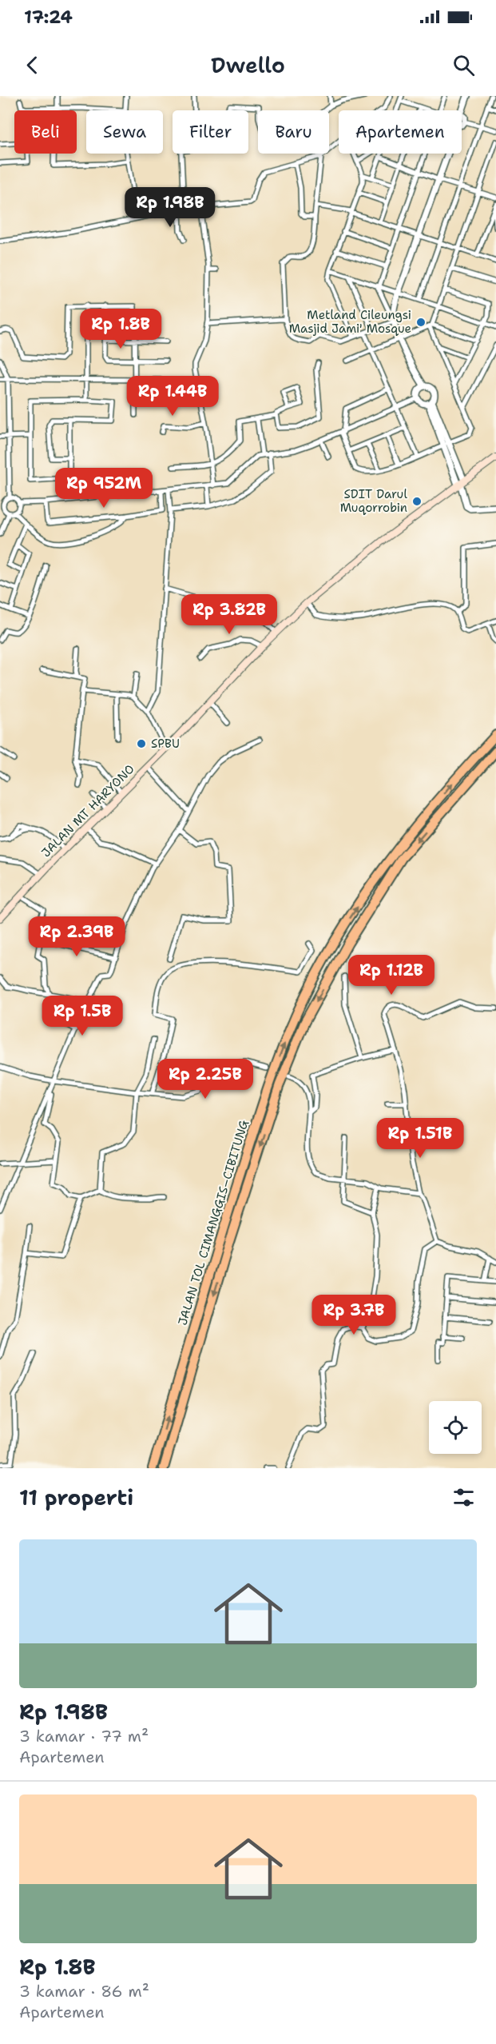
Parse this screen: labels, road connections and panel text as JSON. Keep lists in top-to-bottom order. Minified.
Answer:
{"streets":{"highway":["JALAN TOL CIMANGGIS–CIBITUNG"],"main road":["JALAN MT HARYONO"]},"places":["Metland Cileungsi Masjid Jami' Mosque","SDIT Darul Muqorrobin","SPBU"],"page":{"status":"17:24","header":"Dwello","chip":["Beli","Sewa","Filter","Baru","Apartemen"],"price":["Rp 1.98B","Rp 1.8B","Rp 1.44B","Rp 952M","Rp 3.82B","Rp 2.39B","Rp 1.12B","Rp 1.5B","Rp 2.25B","Rp 1.51B","Rp 3.7B"],"heading":"11 properti","list":[{"name":"Rp 1.98B","note":"3 kamar · 77 m² · Apartemen"},{"name":"Rp 1.8B","note":"3 kamar · 86 m² · Apartemen"}]}}
